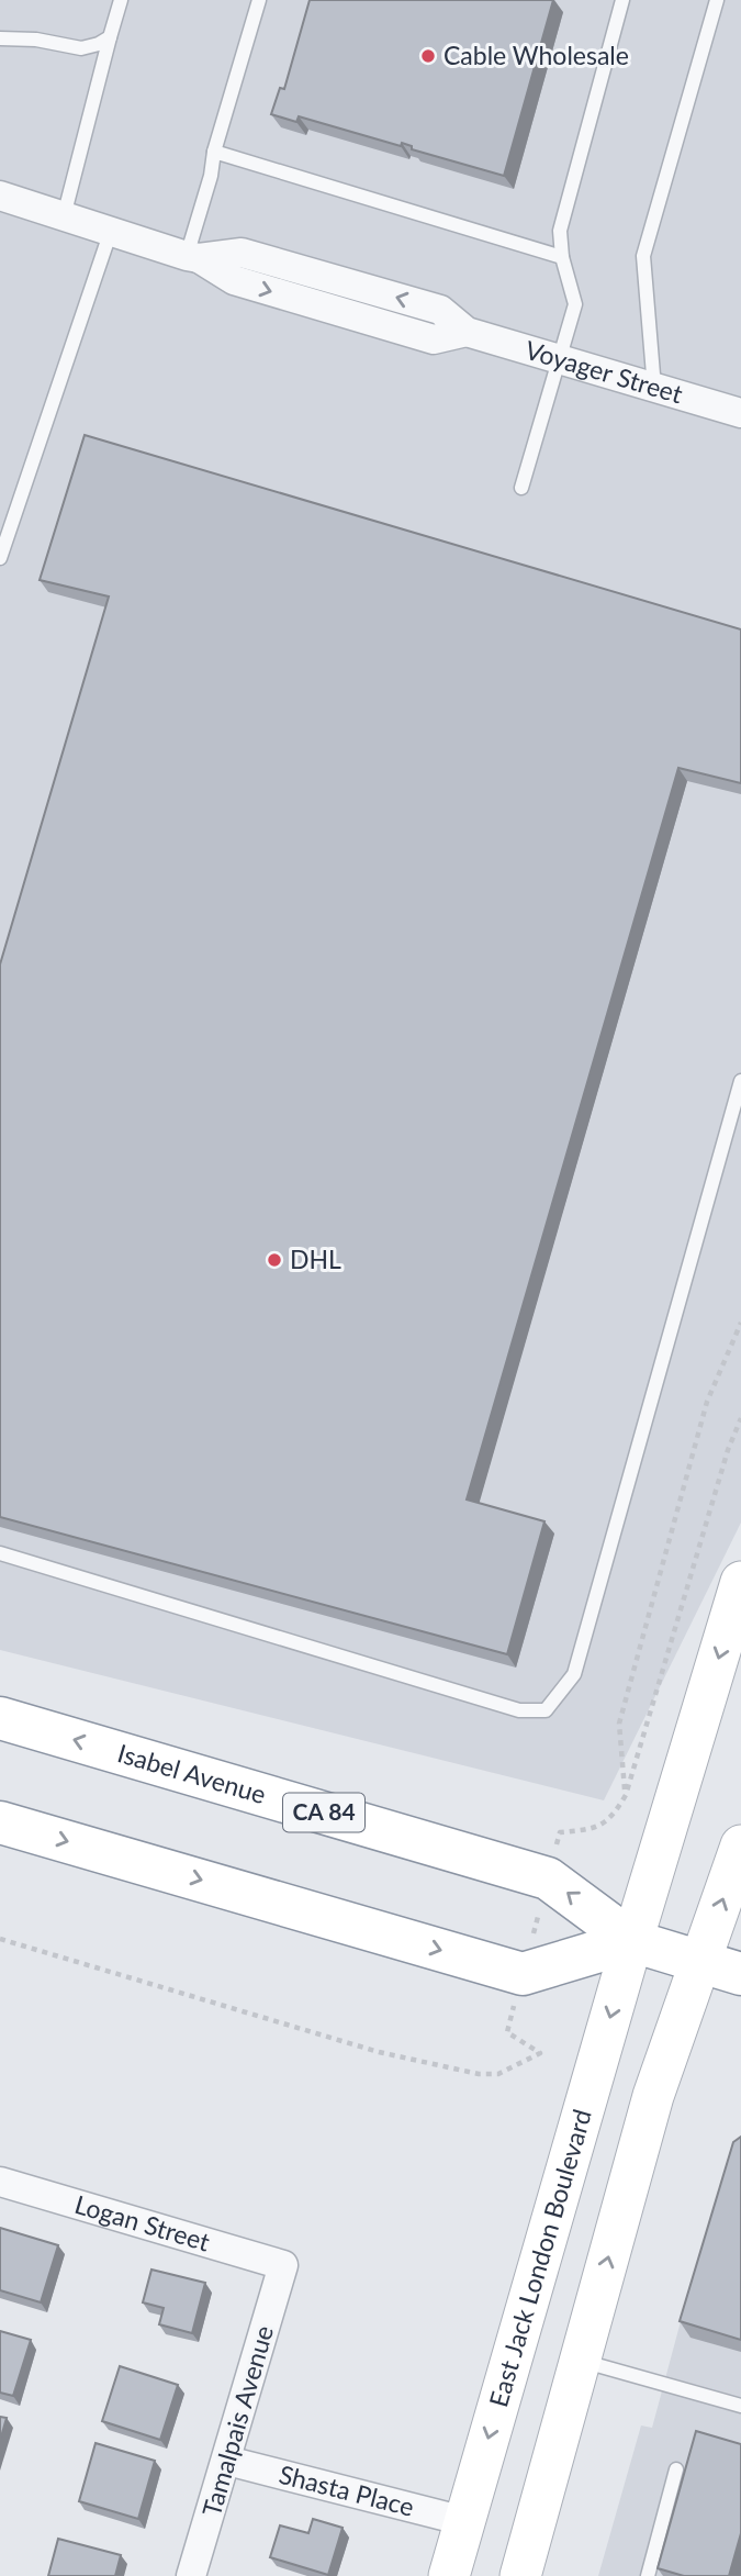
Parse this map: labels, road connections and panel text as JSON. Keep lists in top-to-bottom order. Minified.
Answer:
{"streets":{"highway":["Isabel Avenue","CA 84"],"main road":["East Jack London Boulevard"],"street":["Voyager Street","Logan Street","Tamalpais Avenue","Shasta Place"]},"crossings":[["Isabel Avenue","East Jack London Boulevard"],["Logan Street","Tamalpais Avenue"],["East Jack London Boulevard","Shasta Place"],["Tamalpais Avenue","Shasta Place"]],"places":["Cable Wholesale","DHL"]}
